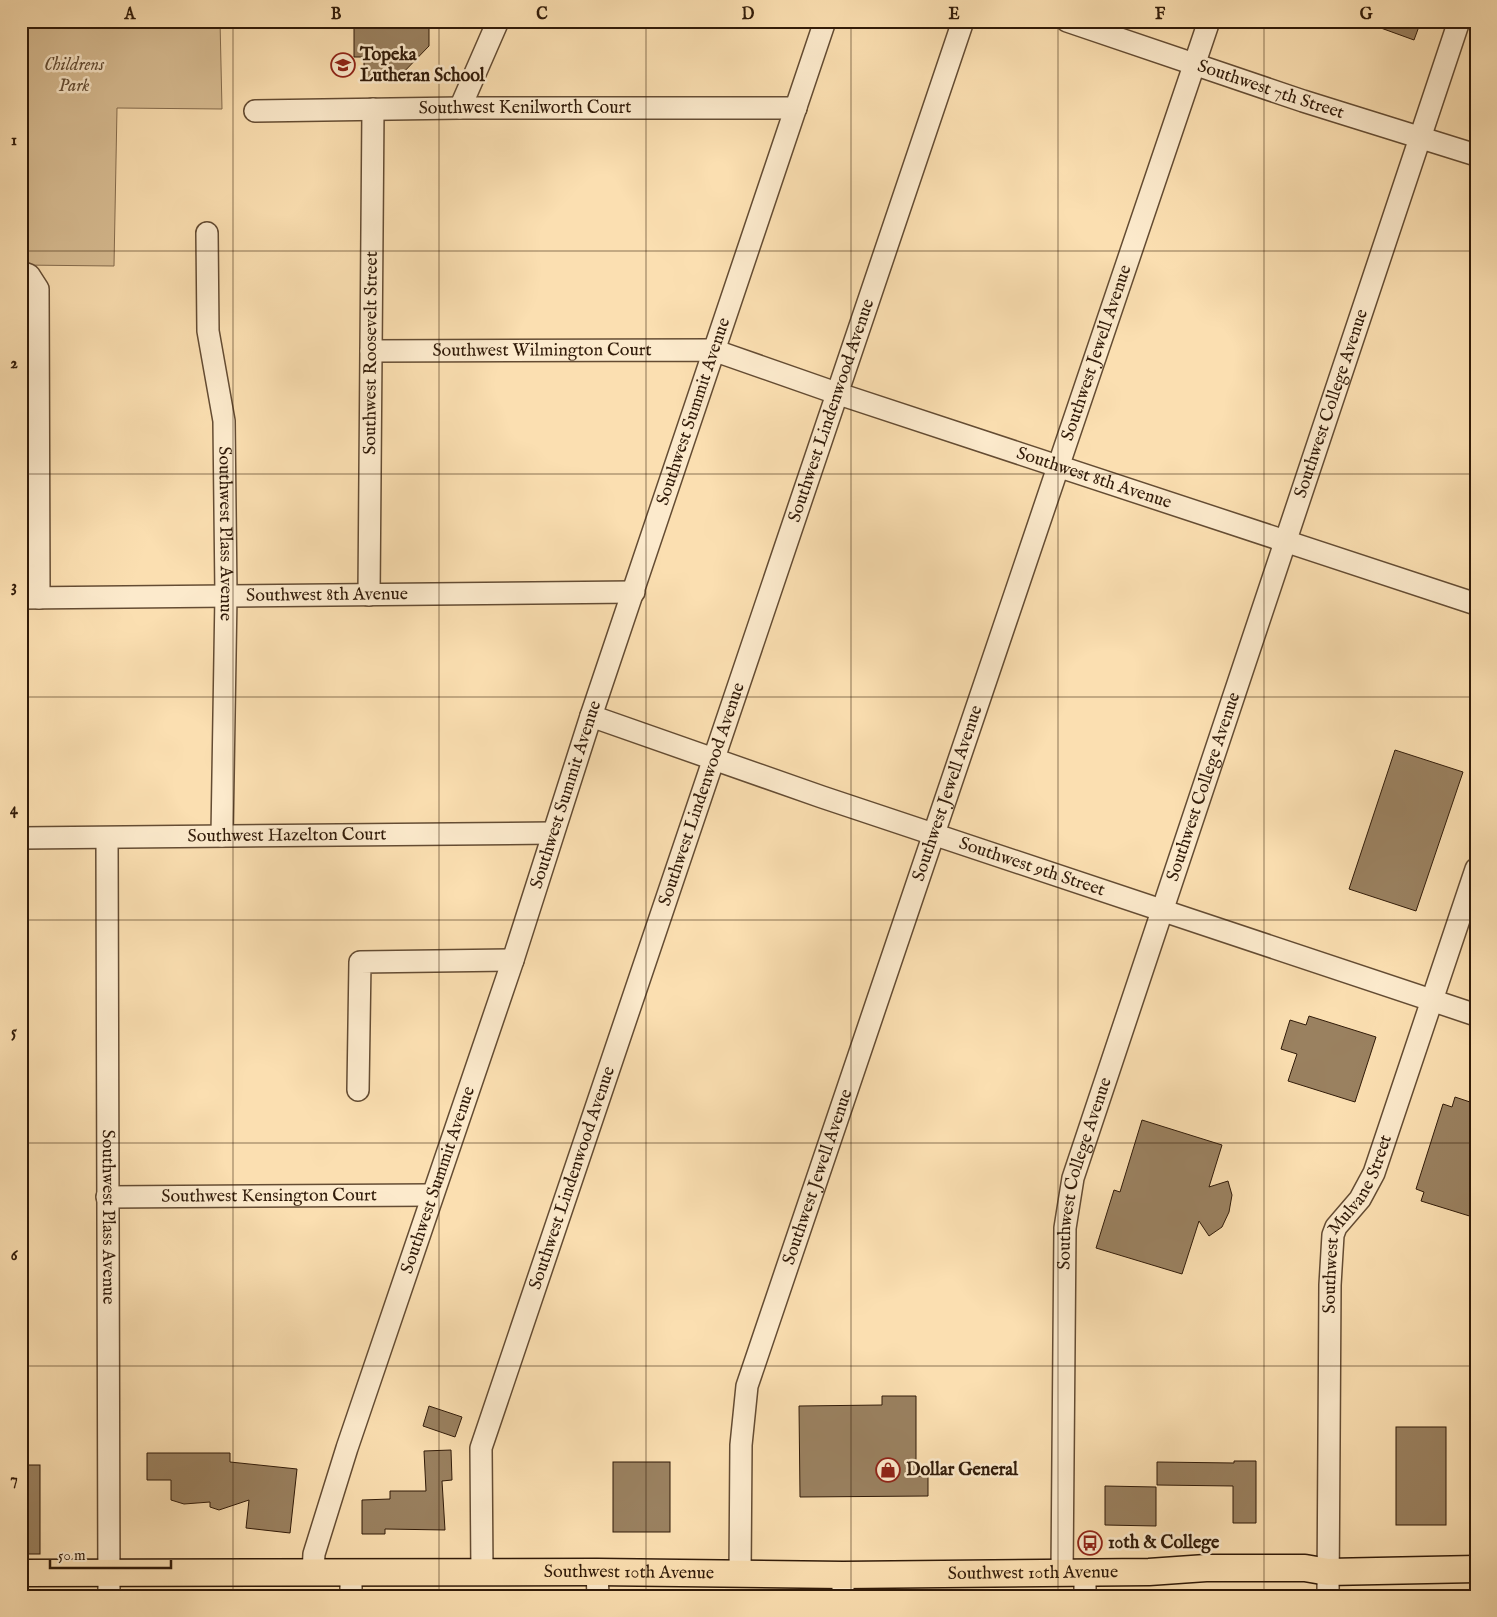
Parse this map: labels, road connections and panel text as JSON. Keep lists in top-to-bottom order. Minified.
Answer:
{"streets":{"main road":["Southwest 10th Avenue"],"street":["Southwest 7th Street","Southwest Kenilworth Court","Southwest Wilmington Court","Southwest Roosevelt Street","Southwest Jewell Avenue","Southwest College Avenue","Southwest Lindenwood Avenue","Southwest Summit Avenue","Southwest 8th Avenue","Southwest Plass Avenue","Southwest Hazelton Court","Southwest 9th Street","Southwest Kensington Court","Southwest Mulvane Street"]},"crossings":[["Southwest 7th Street","Southwest Jewell Avenue"],["Southwest 7th Street","Southwest College Avenue"],["Southwest Kenilworth Court","Southwest Roosevelt Street"],["Southwest Kenilworth Court","Southwest Summit Avenue"],["Southwest Wilmington Court","Southwest Roosevelt Street"],["Southwest Wilmington Court","Southwest Summit Avenue"],["Southwest Wilmington Court","Southwest 8th Avenue"],["Southwest Roosevelt Street","Southwest 8th Avenue"],["Southwest Jewell Avenue","Southwest 8th Avenue"],["Southwest Jewell Avenue","Southwest 9th Street"],["Southwest Jewell Avenue","Southwest 10th Avenue"],["Southwest College Avenue","Southwest 8th Avenue"],["Southwest College Avenue","Southwest 9th Street"],["Southwest College Avenue","Southwest 10th Avenue"],["Southwest Lindenwood Avenue","Southwest 8th Avenue"],["Southwest Lindenwood Avenue","Southwest 9th Street"],["Southwest Lindenwood Avenue","Southwest 10th Avenue"],["Southwest Summit Avenue","Southwest 8th Avenue"],["Southwest Summit Avenue","Southwest Hazelton Court"],["Southwest Summit Avenue","Southwest 9th Street"],["Southwest Summit Avenue","Southwest Kensington Court"],["Southwest Summit Avenue","Southwest 10th Avenue"],["Southwest 8th Avenue","Southwest Plass Avenue"],["Southwest Plass Avenue","Southwest Hazelton Court"],["Southwest Plass Avenue","Southwest Kensington Court"],["Southwest Plass Avenue","Southwest 10th Avenue"],["Southwest 9th Street","Southwest Mulvane Street"],["Southwest Mulvane Street","Southwest 10th Avenue"]],"parks":["Childrens Park"],"places":{"school or university":["Topeka Lutheran School"],"shop":["Dollar General"],"bus stop":["10th & College"]},"scale_bar":"50 m","grid":{"columns":["A","B","C","D","E","F","G"],"rows":["1","2","3","4","5","6","7"]}}
